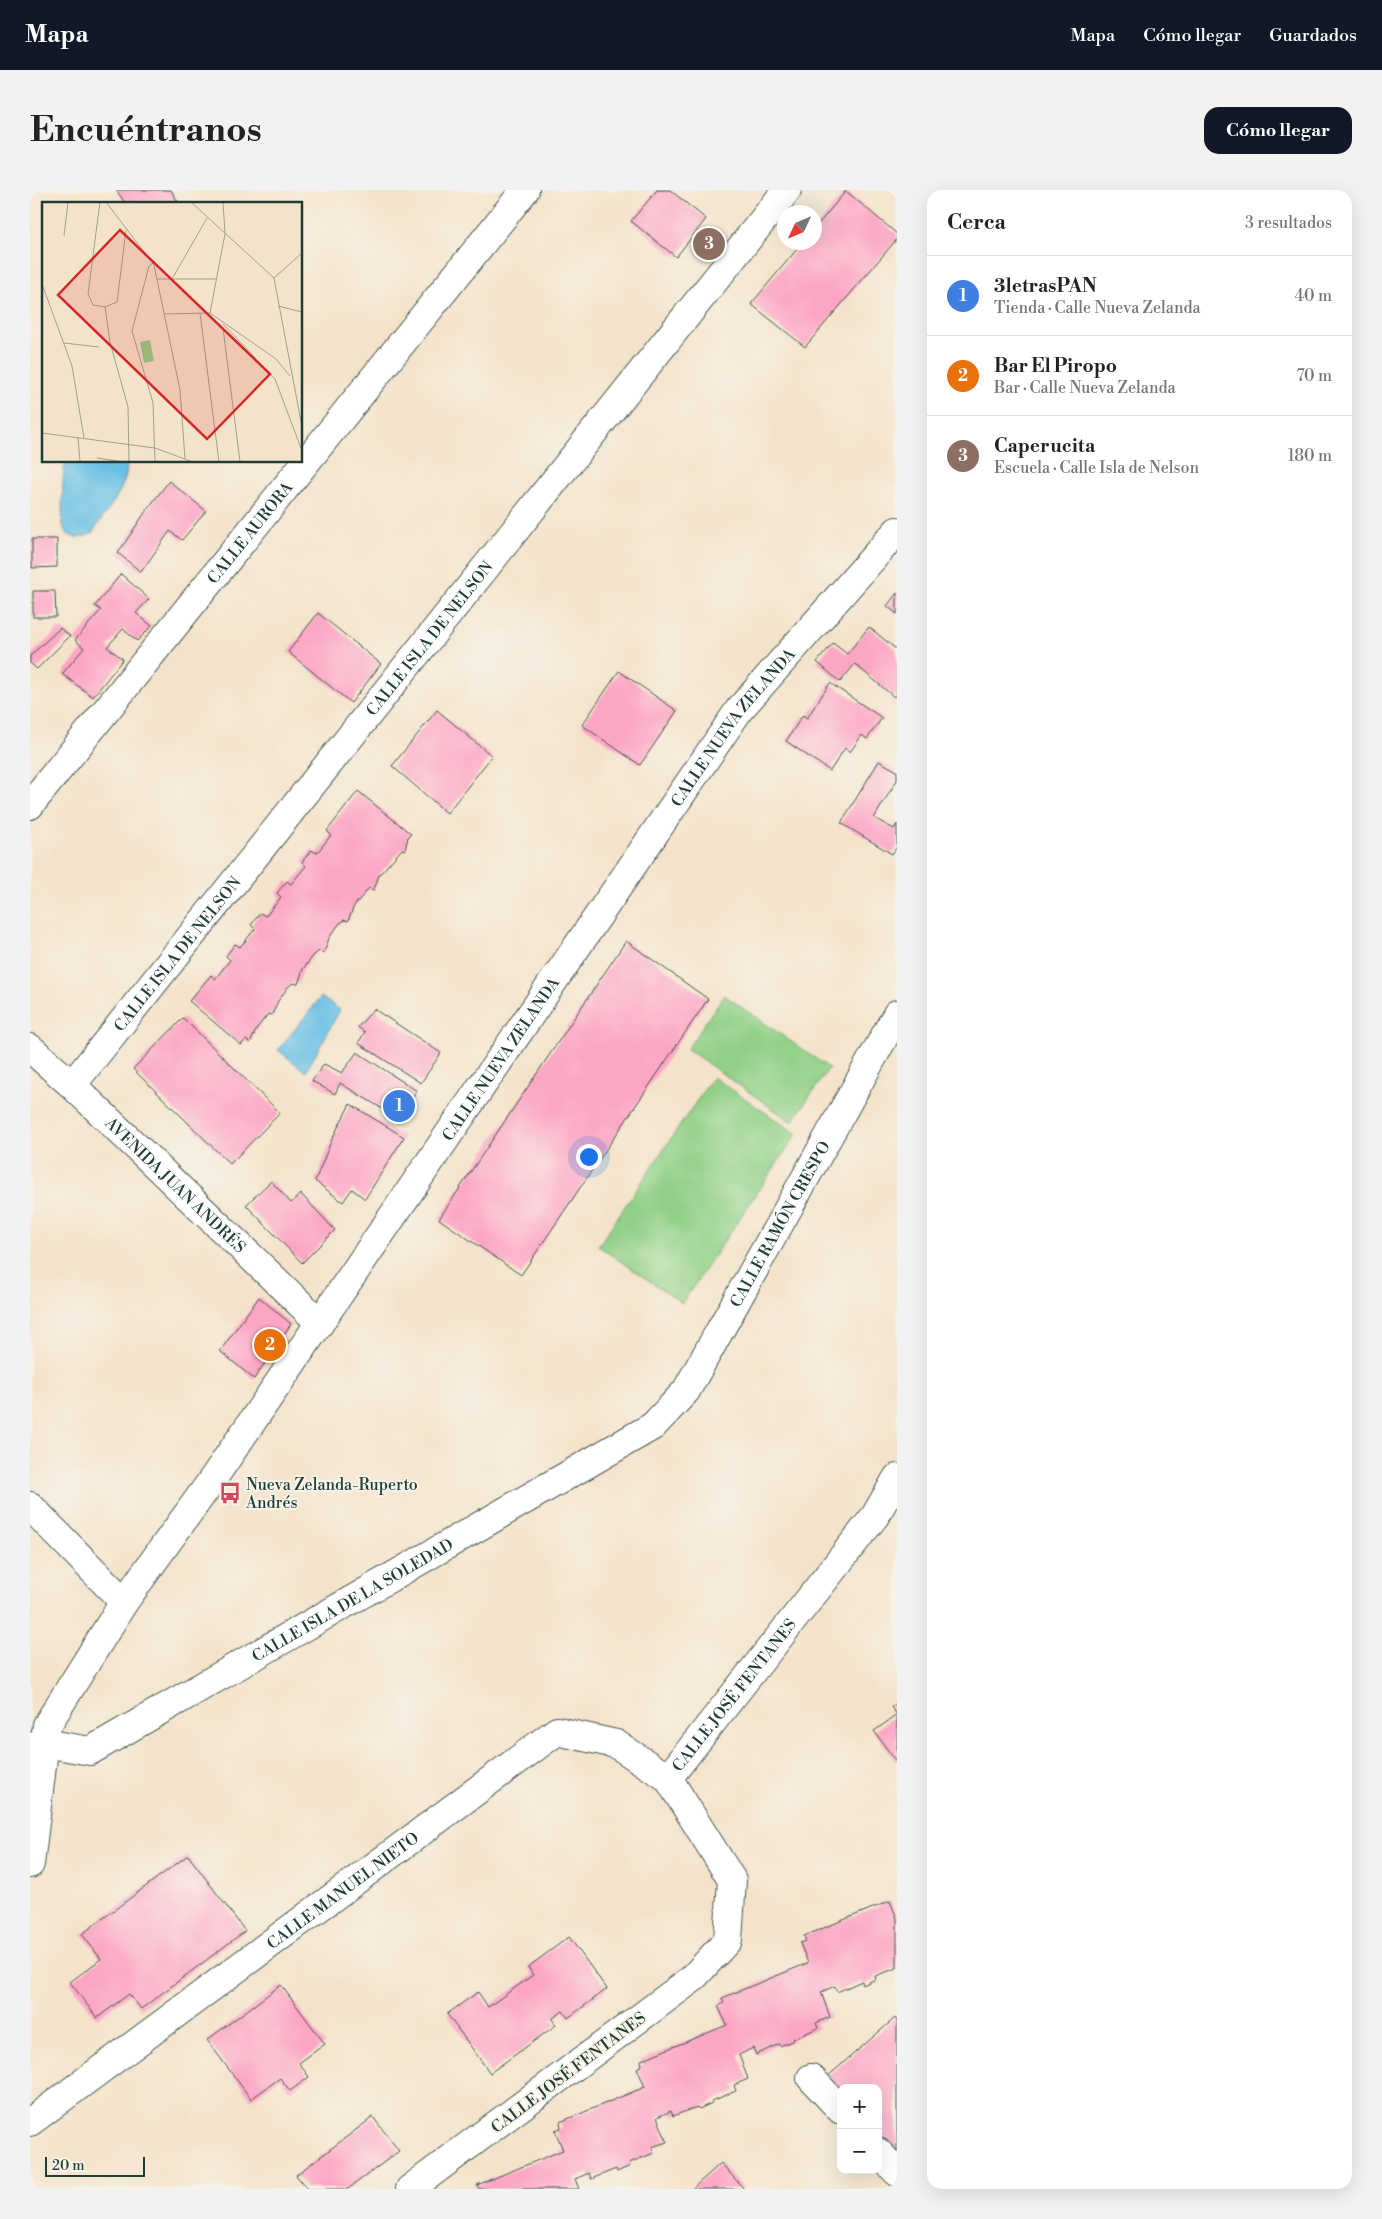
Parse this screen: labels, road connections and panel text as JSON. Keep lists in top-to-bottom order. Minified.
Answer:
{"streets":{"street":["CALLE AURORA","CALLE ISLA DE NELSON","CALLE NUEVA ZELANDA","AVENIDA JUAN ANDRÉS","CALLE RAMÓN CRESPO","CALLE ISLA DE LA SOLEDAD","CALLE JOSÉ FENTANES","CALLE MANUEL NIETO"]},"crossings":[["CALLE ISLA DE NELSON","AVENIDA JUAN ANDRÉS"],["CALLE NUEVA ZELANDA","AVENIDA JUAN ANDRÉS"],["CALLE NUEVA ZELANDA","CALLE ISLA DE LA SOLEDAD"],["CALLE RAMÓN CRESPO","CALLE ISLA DE LA SOLEDAD"],["CALLE JOSÉ FENTANES","CALLE MANUEL NIETO"]],"places":{"bus stop":["Nueva Zelanda-Ruperto Andrés"]},"scale_bar":"20 m","north":"bottom left","page":{"header":"Mapa","nav":["Mapa","Cómo llegar","Guardados"],"buttons":"Cómo llegar","title":"Encuéntranos","heading":["Cerca","3 resultados"],"pins":["3","1","2"],"list":[{"mark":"1","name":"3letrasPAN","note":"Tienda · Calle Nueva Zelanda","value":"40 m"},{"mark":"2","name":"Bar El Piropo","note":"Bar · Calle Nueva Zelanda","value":"70 m"},{"mark":"3","name":"Caperucita","note":"Escuela · Calle Isla de Nelson","value":"180 m"}],"map_buttons":["+","−"],"scale":"20 m"}}
